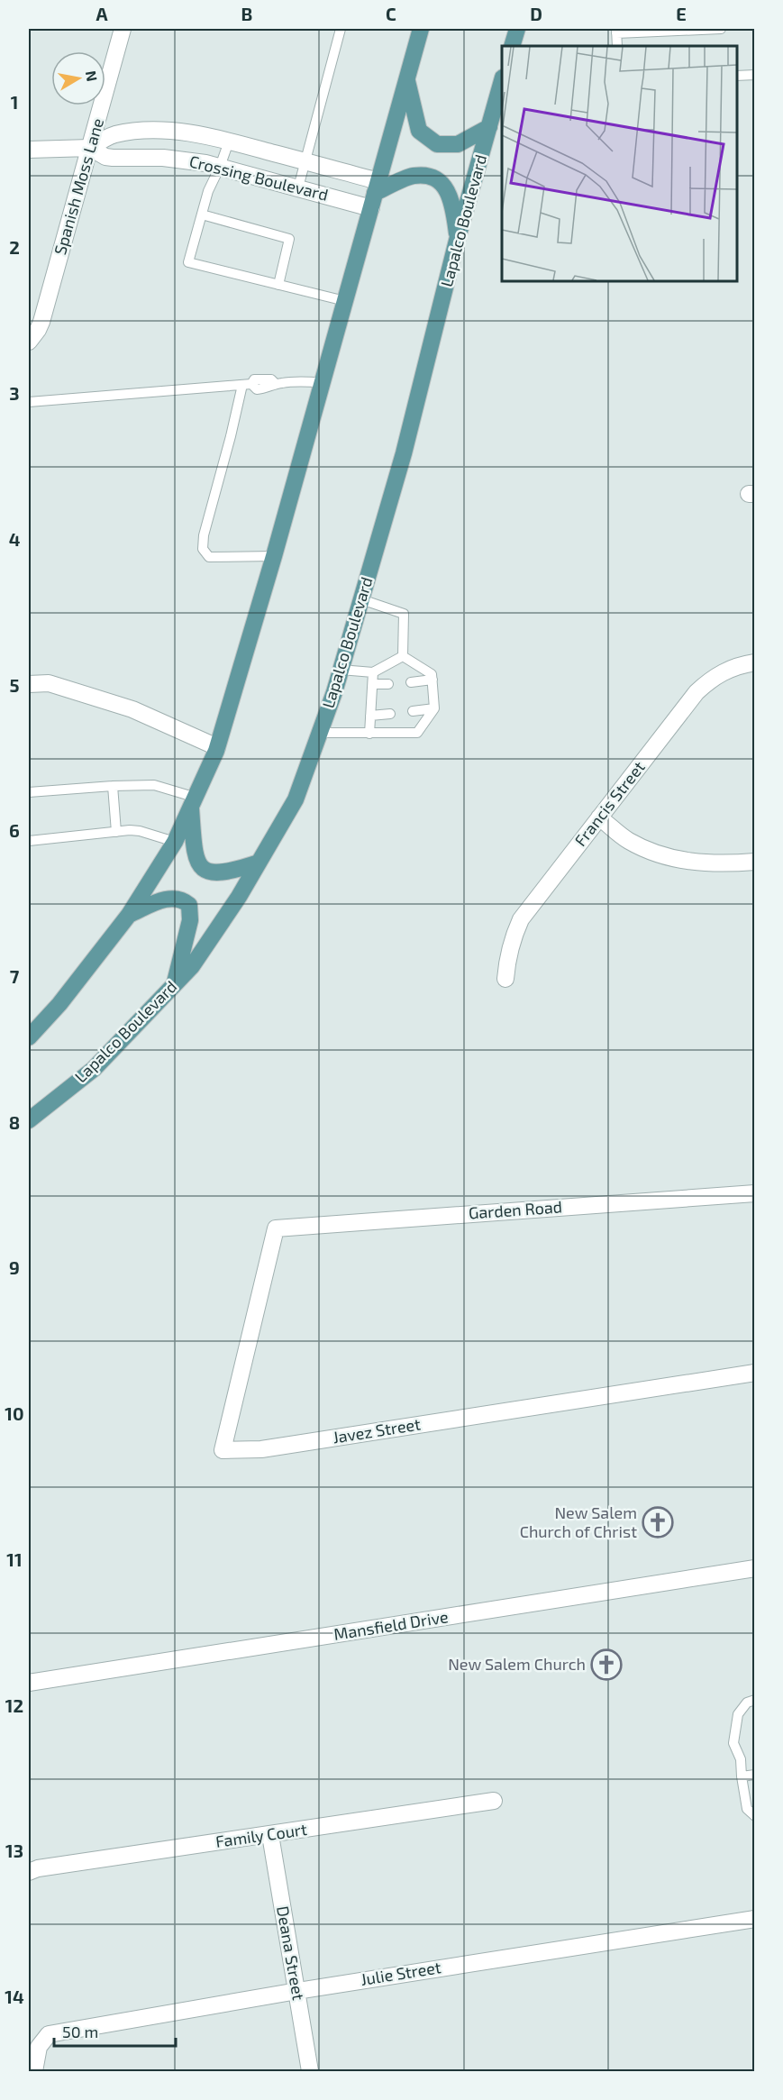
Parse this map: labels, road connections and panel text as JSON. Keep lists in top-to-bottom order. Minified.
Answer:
{"streets":{"main road":["Lapalco Boulevard"],"street":["Crossing Boulevard","Spanish Moss Lane","Francis Street","Garden Road","Javez Street","Mansfield Drive","Family Court","Deana Street","Julie Street"]},"crossings":[["Crossing Boulevard","Spanish Moss Lane"],["Garden Road","Javez Street"],["Family Court","Deana Street"],["Deana Street","Julie Street"]],"places":{"church":["New Salem Church of Christ","New Salem Church"]},"scale_bar":"50 m","north":"right","grid":{"columns":["A","B","C","D","E"],"rows":["1","2","3","4","5","6","7","8","9","10","11","12","13","14"]}}
